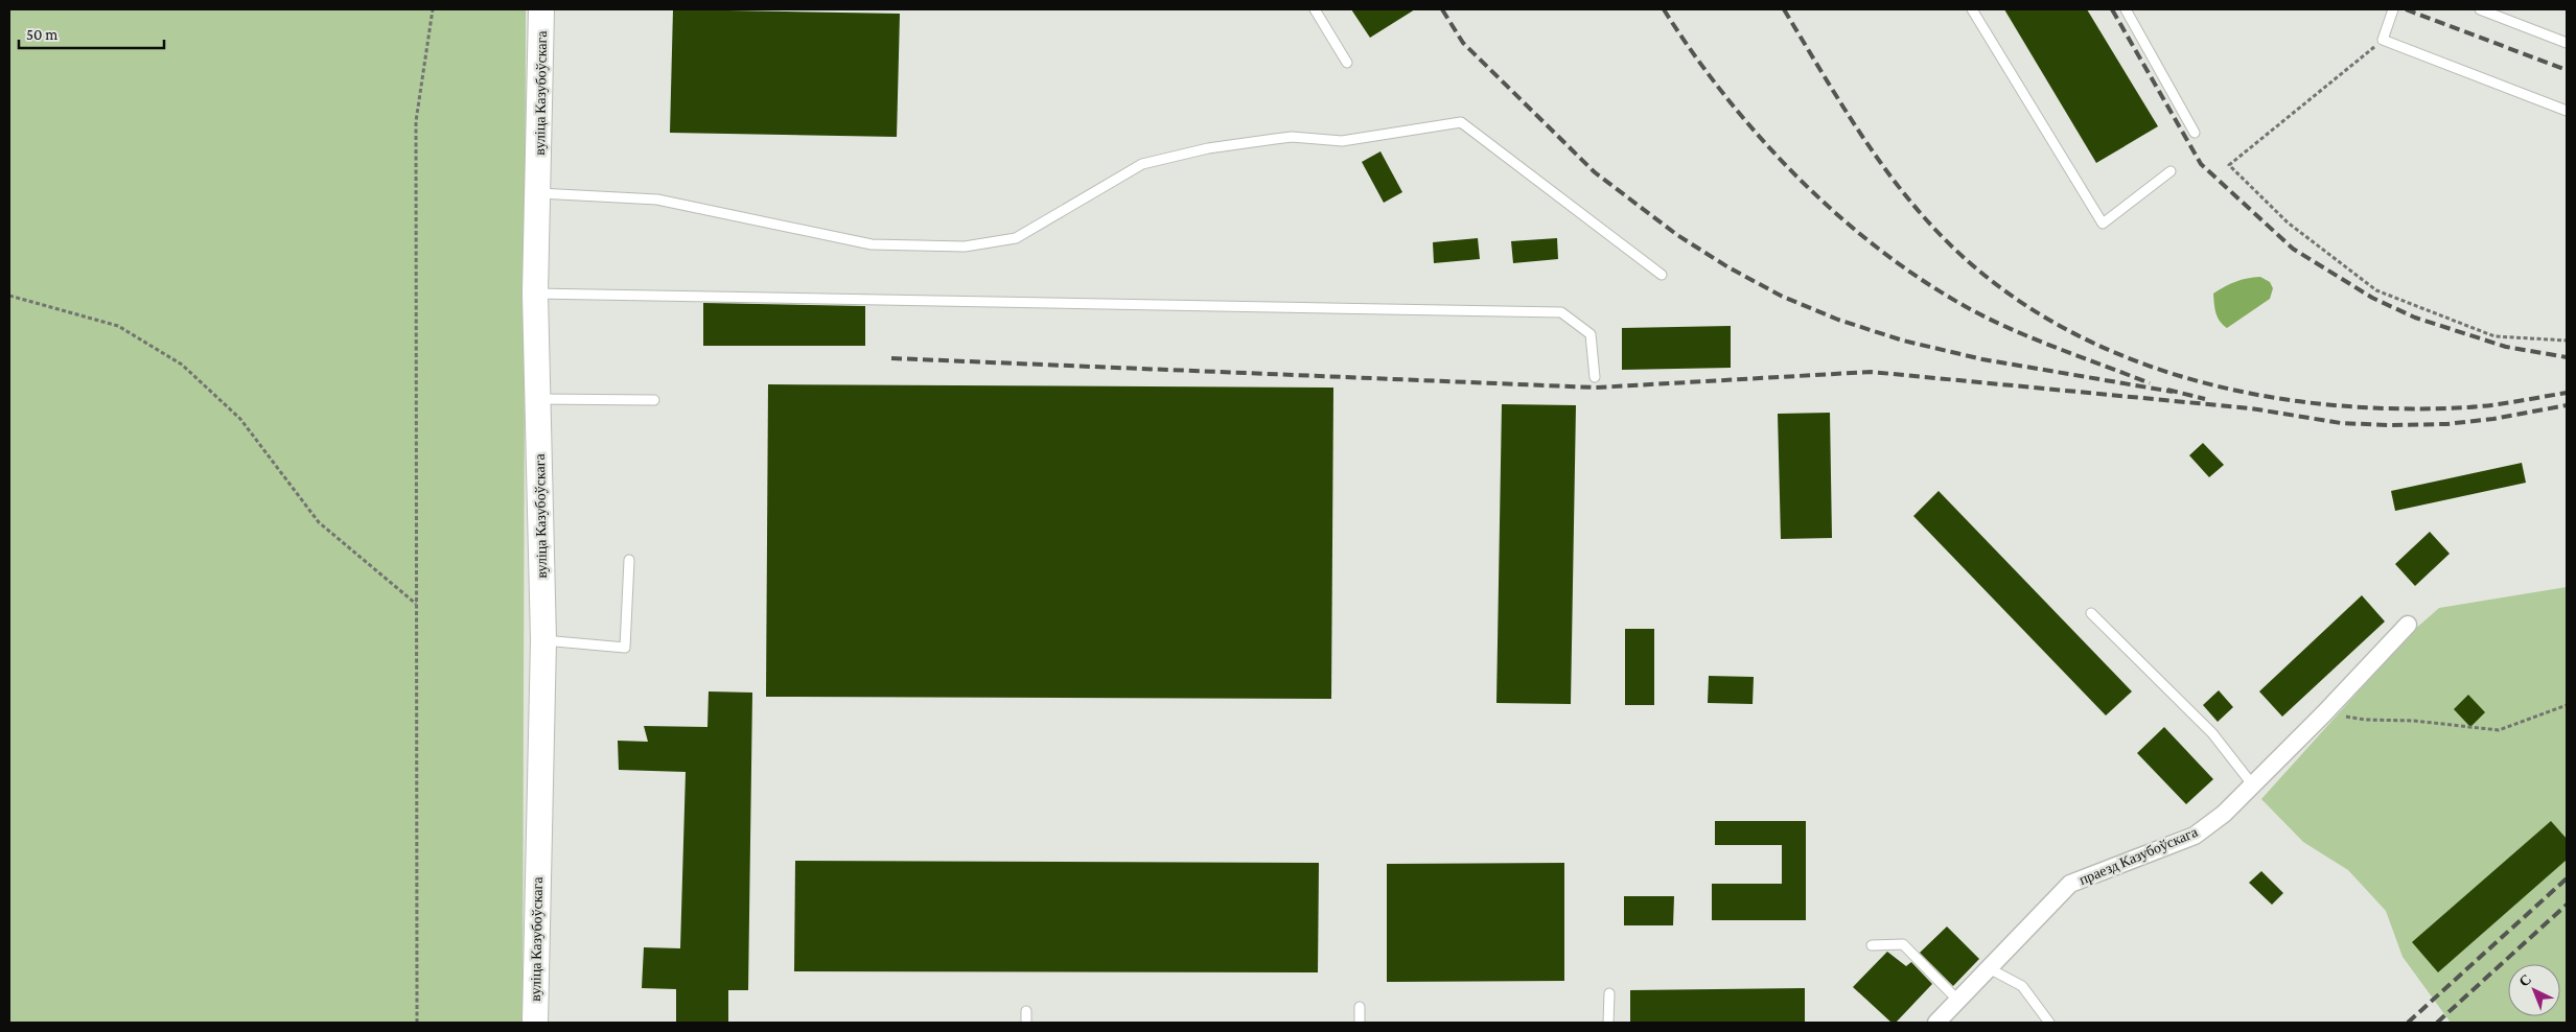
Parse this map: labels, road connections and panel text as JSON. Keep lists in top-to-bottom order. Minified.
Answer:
{"streets":{"street":["вуліца Казубоўскага","праезд Казубоўскага"]},"scale_bar":"50 m","north":"top left"}
